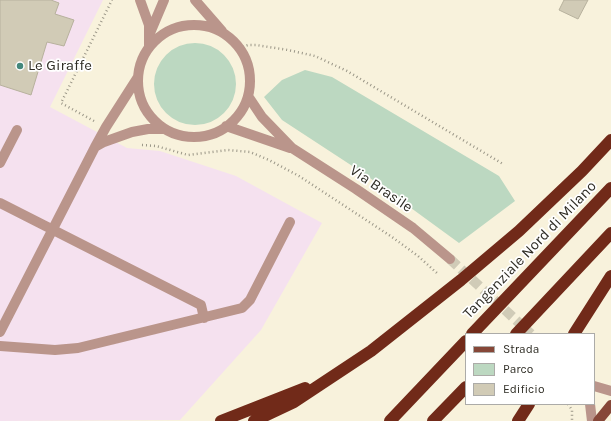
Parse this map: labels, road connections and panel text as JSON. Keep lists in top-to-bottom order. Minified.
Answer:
{"streets":{"highway":["Tangenziale Nord di Milano"],"street":["Via Brasile"]},"places":["Le Giraffe"],"legend":["Strada","Parco","Edificio"]}
